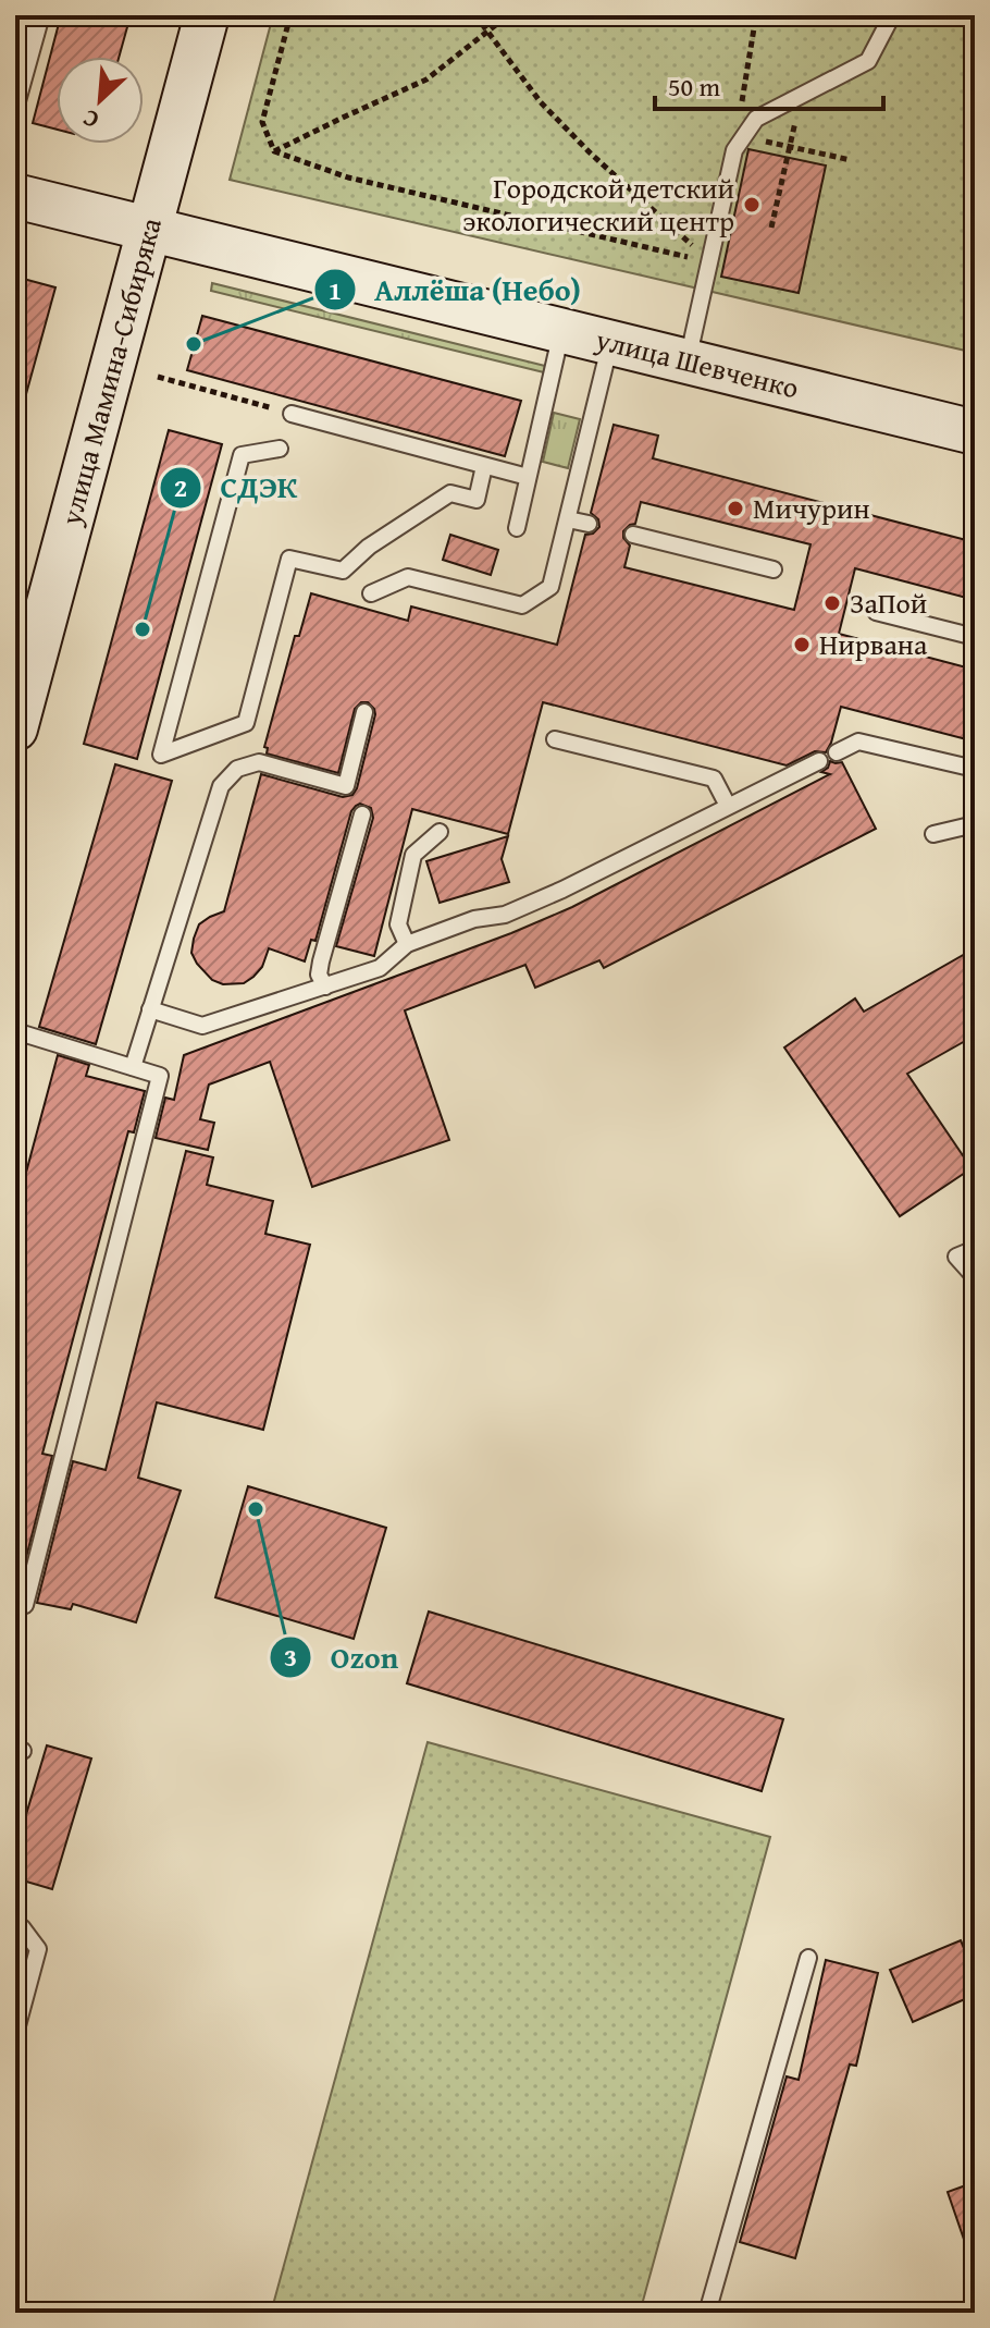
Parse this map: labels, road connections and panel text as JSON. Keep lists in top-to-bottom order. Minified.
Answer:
{"streets":{"main road":["улица Шевченко","улица Мамина-Сибиряка"]},"crossings":[["улица Шевченко","улица Мамина-Сибиряка"]],"places":["Городской детский экологический центр","Аллёша (Небо)","Мичурин","ЗаПой","СДЭК","Нирвана","Ozon"],"scale_bar":"50 m","north":"bottom left"}
